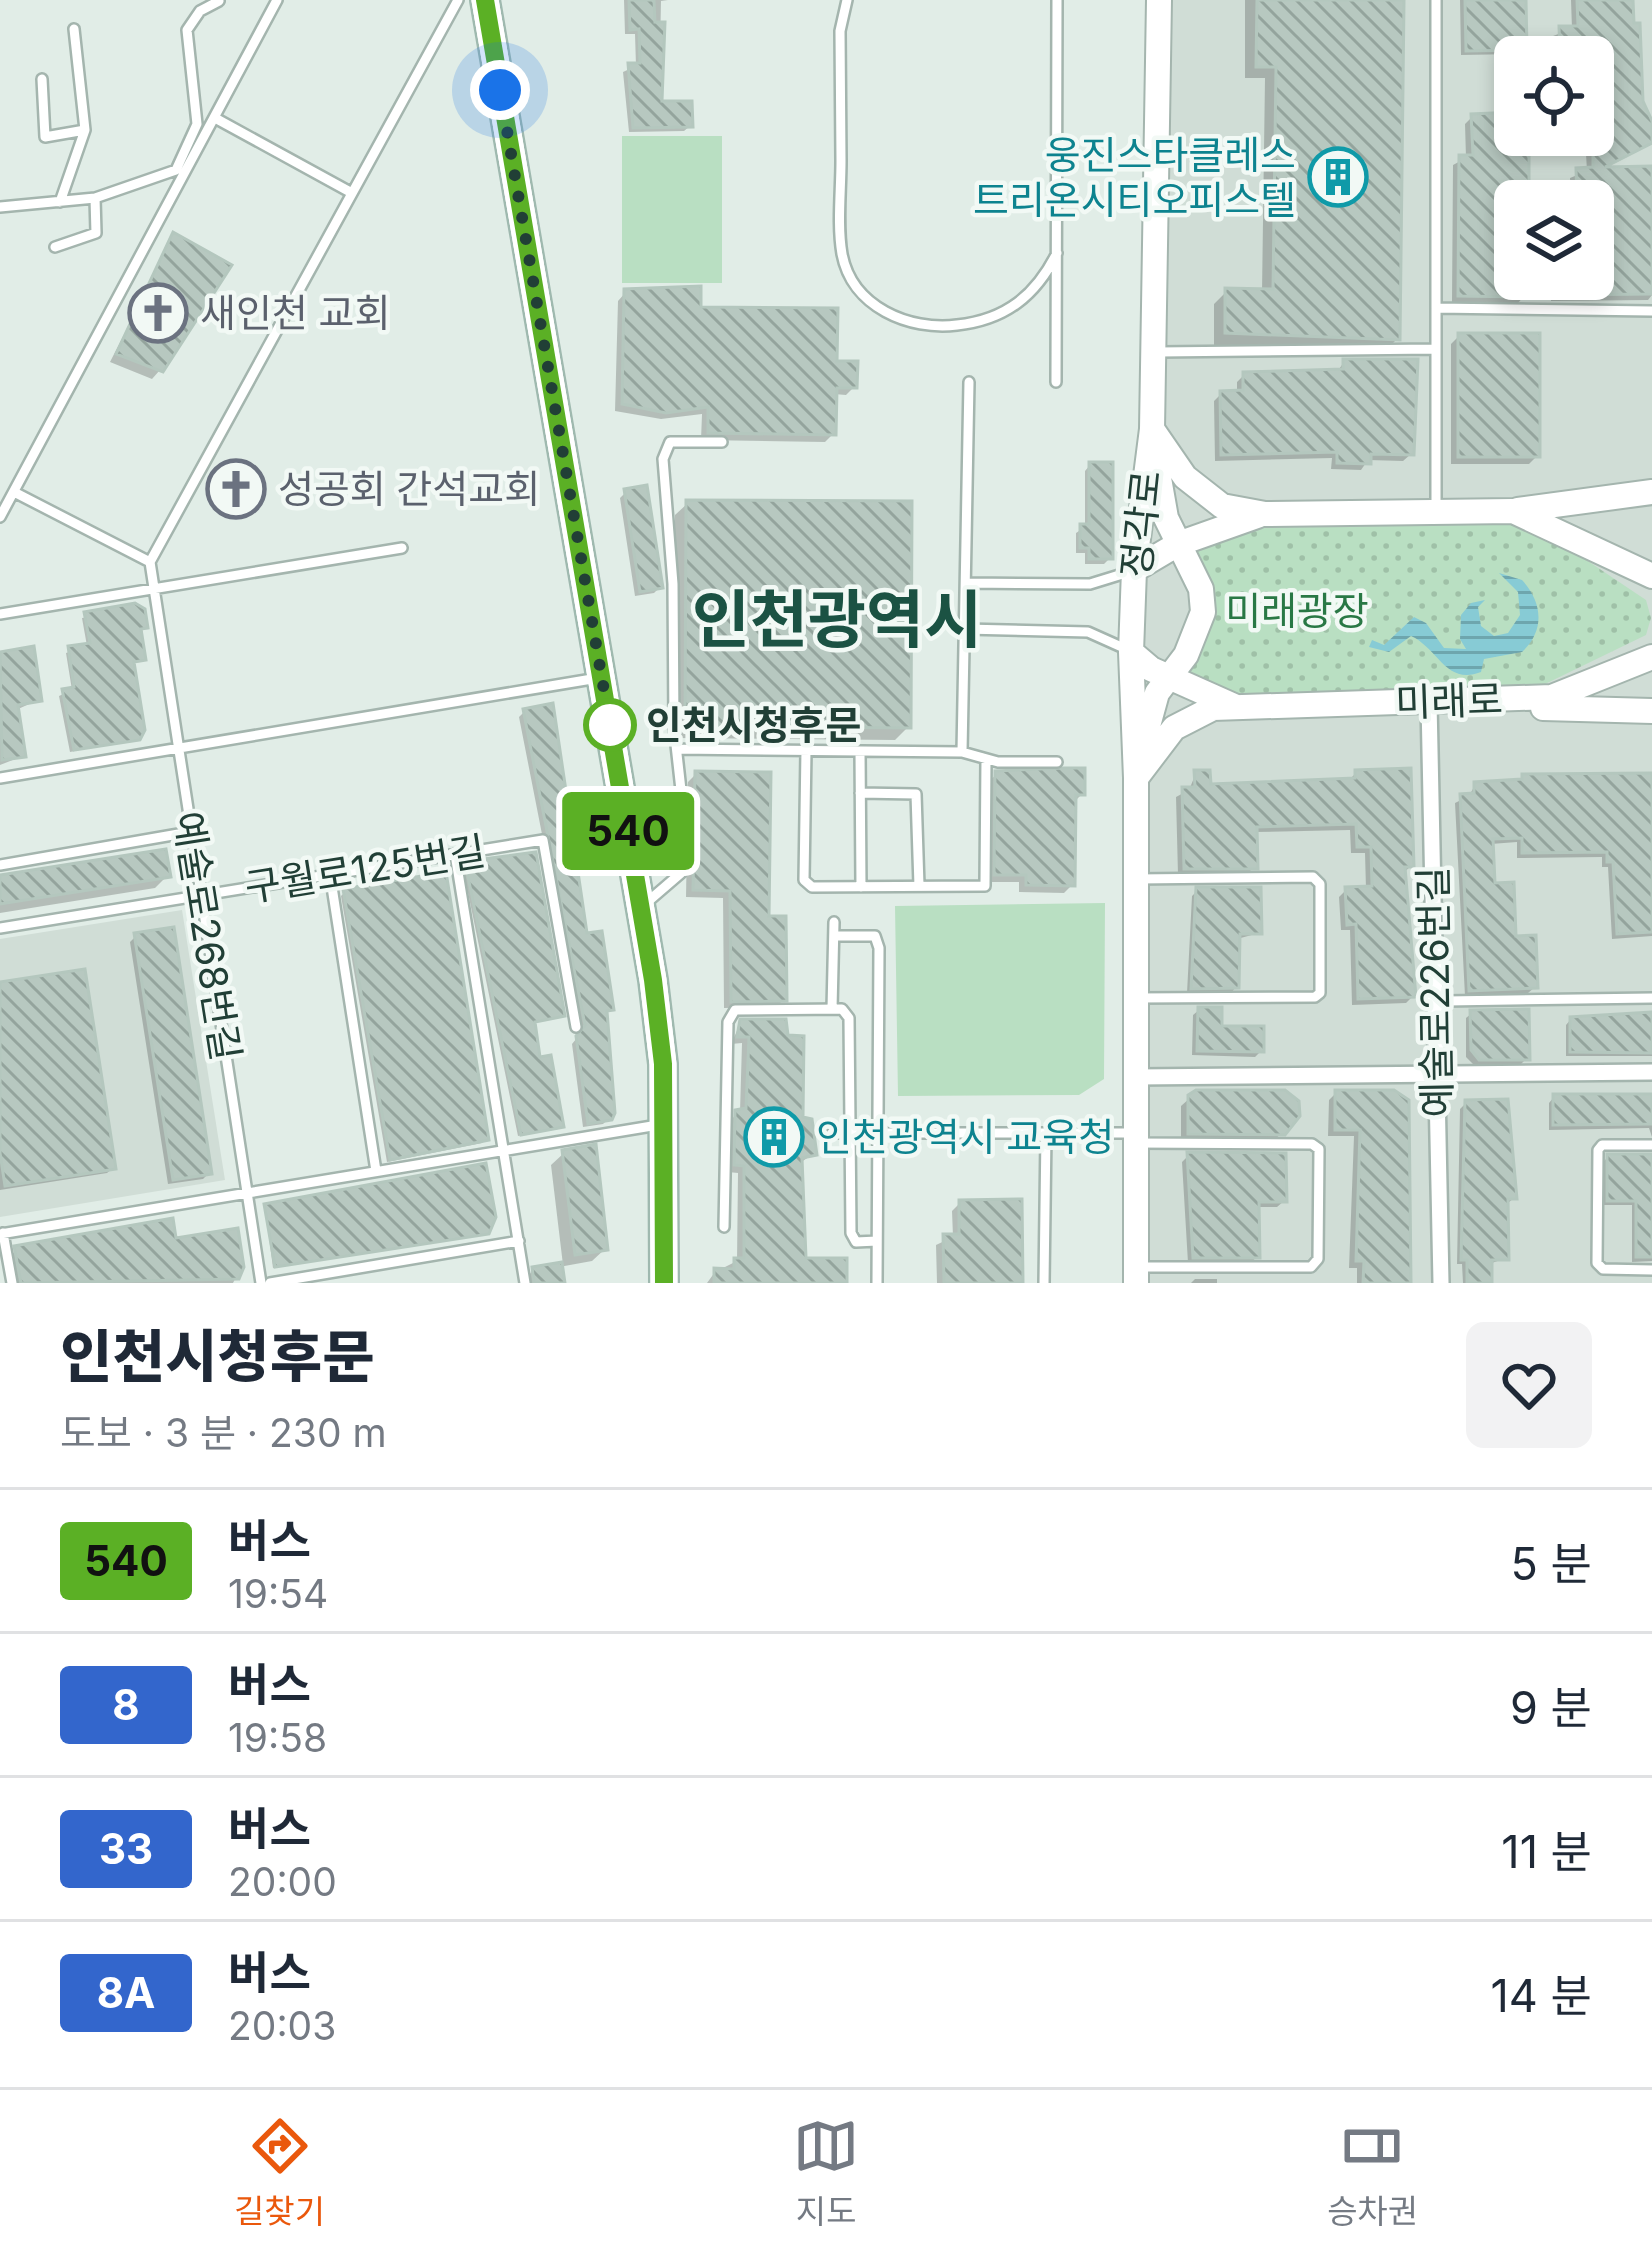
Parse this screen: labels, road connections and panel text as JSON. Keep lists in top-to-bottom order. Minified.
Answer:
{"streets":{"street":["정각로","미래로","예술로226번길"],"lane":["구월로125번길","예술로268번길"]},"crossings":[["미래로","예술로226번길"],["구월로125번길","예술로268번길"]],"districts":["인천광역시"],"parks":["미래광장"],"places":{"building":["웅진스타클레스 트리온시티오피스텔","인천광역시 교육청"],"church":["새인천 교회","성공회 간석교회"],"other":["인천시청후문"]},"lines":["bus line 540"],"page":{"on_map":"540","heading":["인천시청후문","도보 · 3 분 · 230 m"],"list":[{"mark":"540","name":"버스","note":"19:54","value":"5 분"},{"mark":"8","name":"버스","note":"19:58","value":"9 분"},{"mark":"33","name":"버스","note":"20:00","value":"11 분"},{"mark":"8A","name":"버스","note":"20:03","value":"14 분"}],"tabs":["길찾기","지도","승차권"]}}
